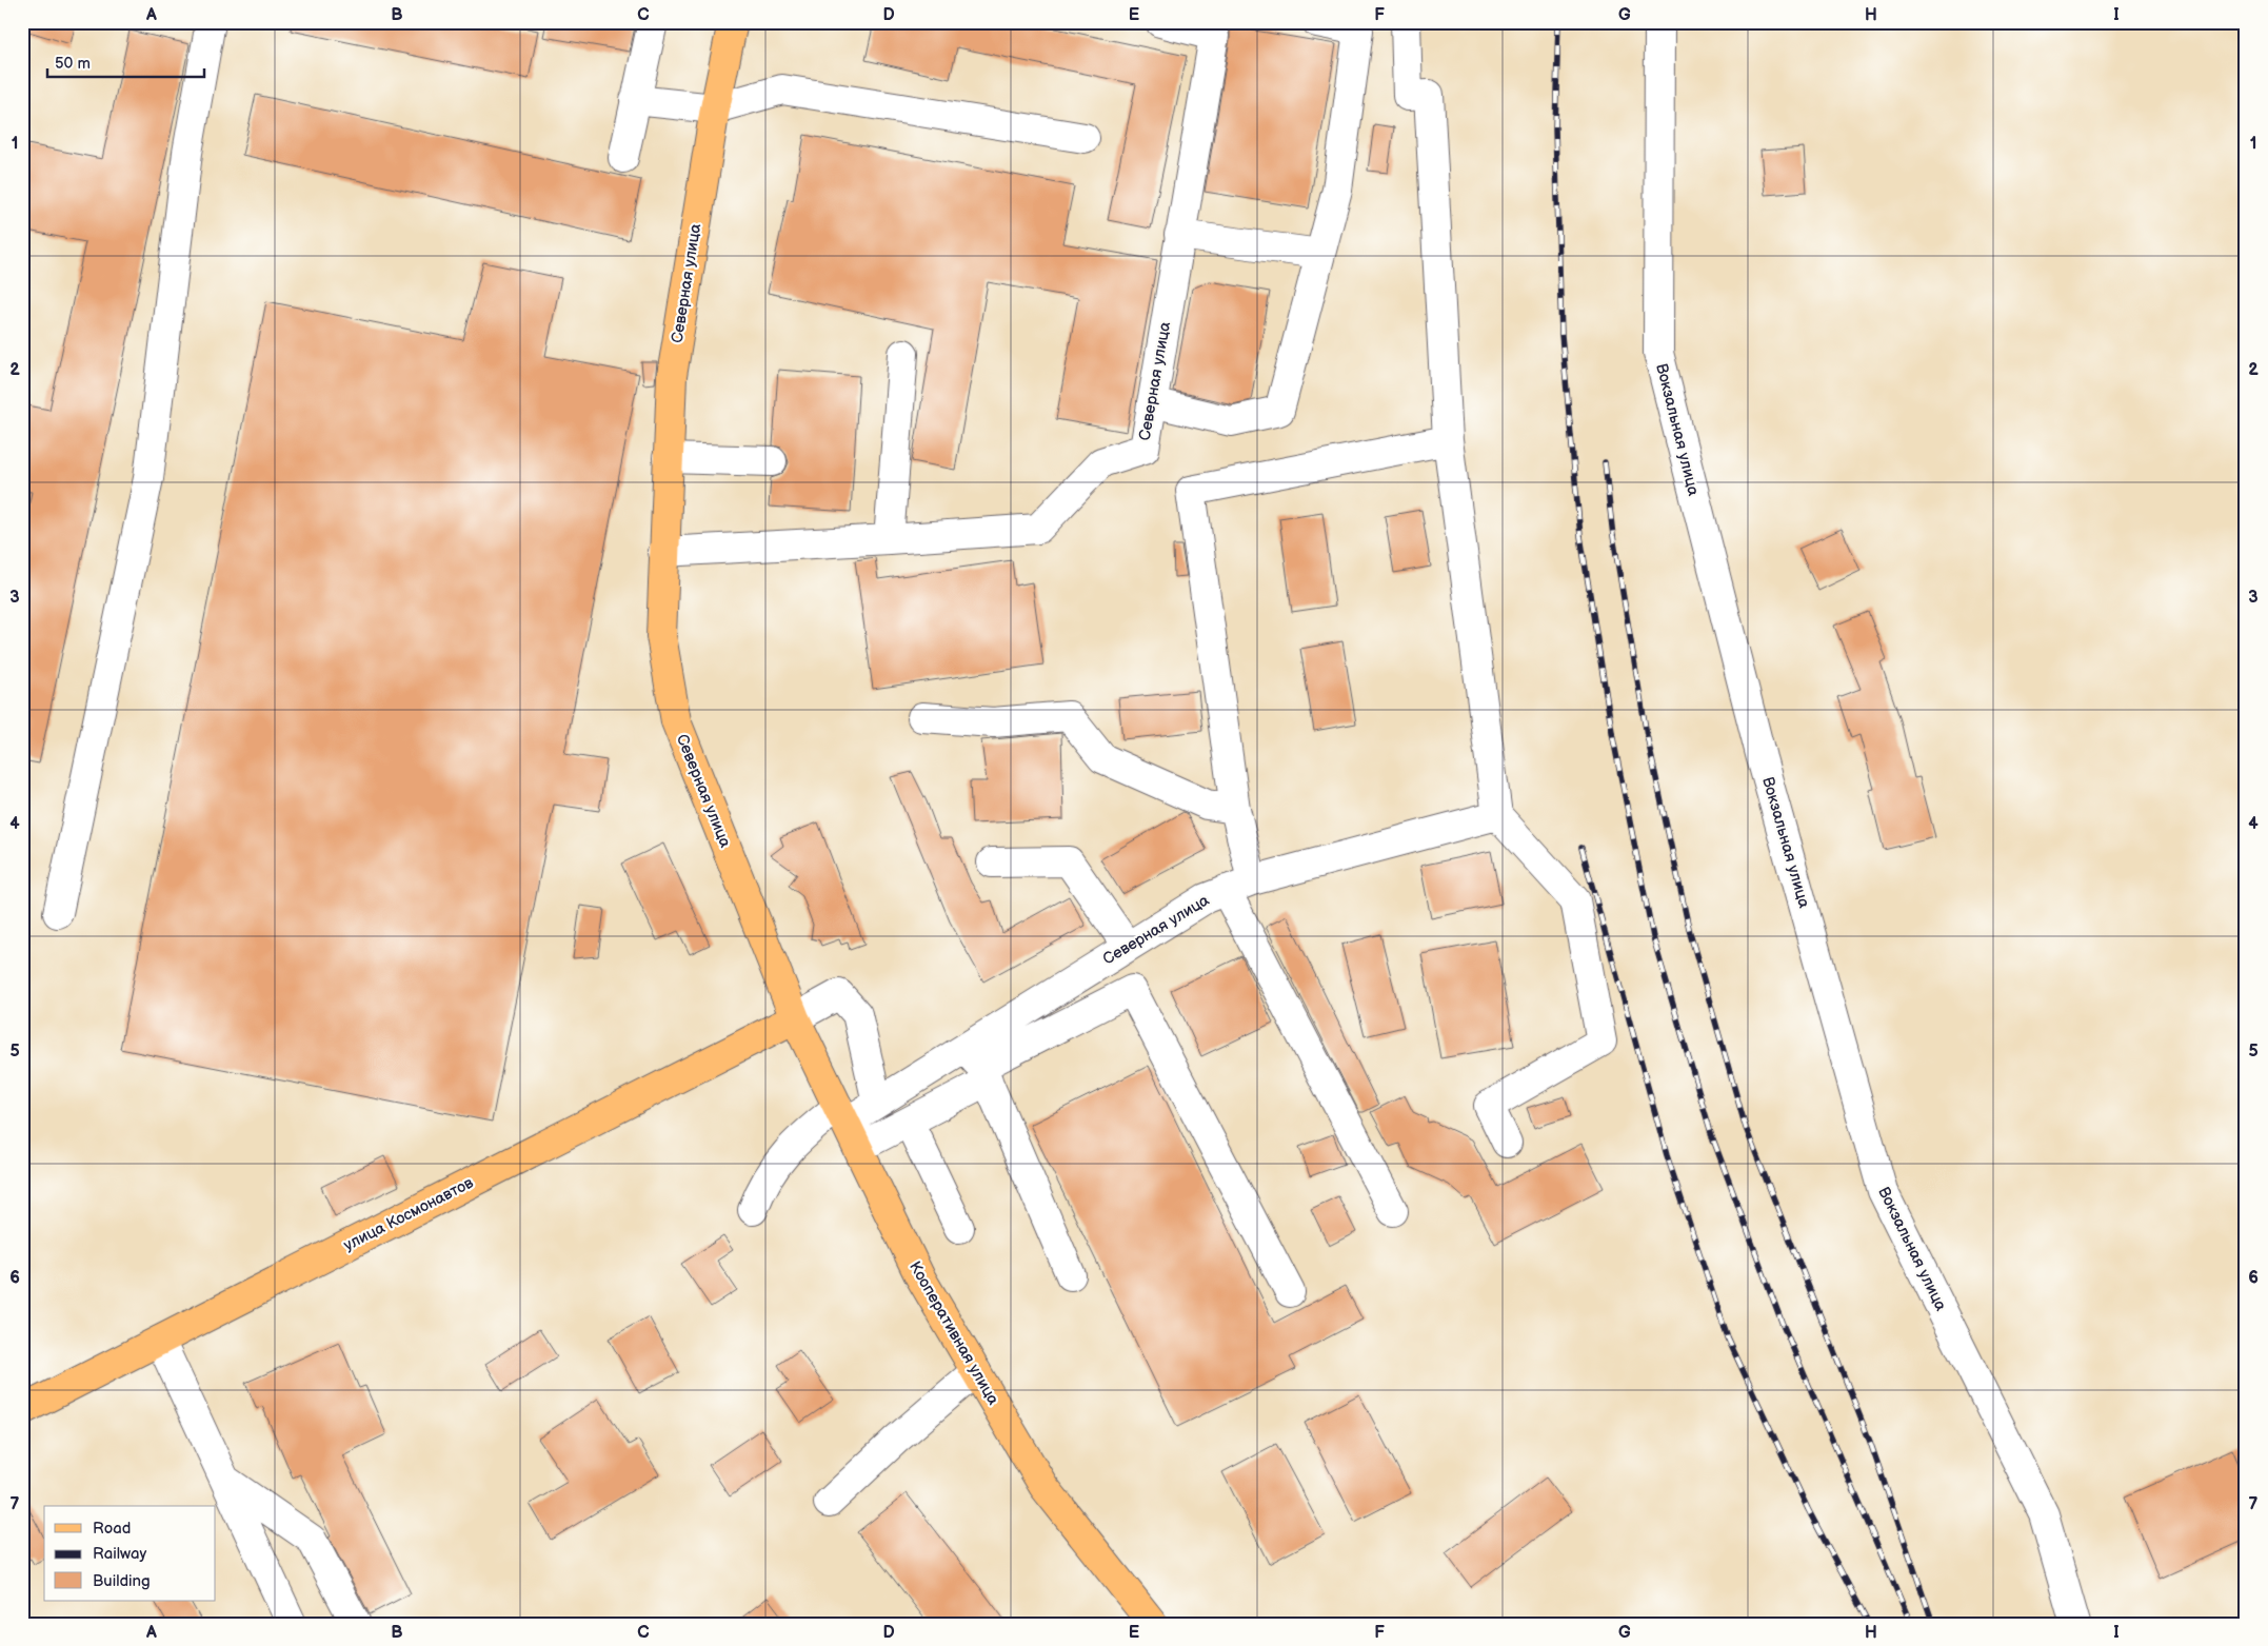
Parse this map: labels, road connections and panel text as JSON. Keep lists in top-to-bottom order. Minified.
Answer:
{"streets":{"main road":["Северная улица","улица Космонавтов","Кооперативная улица"],"street":["Вокзальная улица"]},"crossings":[["Северная улица","улица Космонавтов"],["Северная улица","Кооперативная улица"],["улица Космонавтов","Кооперативная улица"]],"legend":["Road","Railway","Building"],"scale_bar":"50 m","grid":{"columns":["A","B","C","D","E","F","G","H","I"],"rows":["1","2","3","4","5","6","7"]}}
